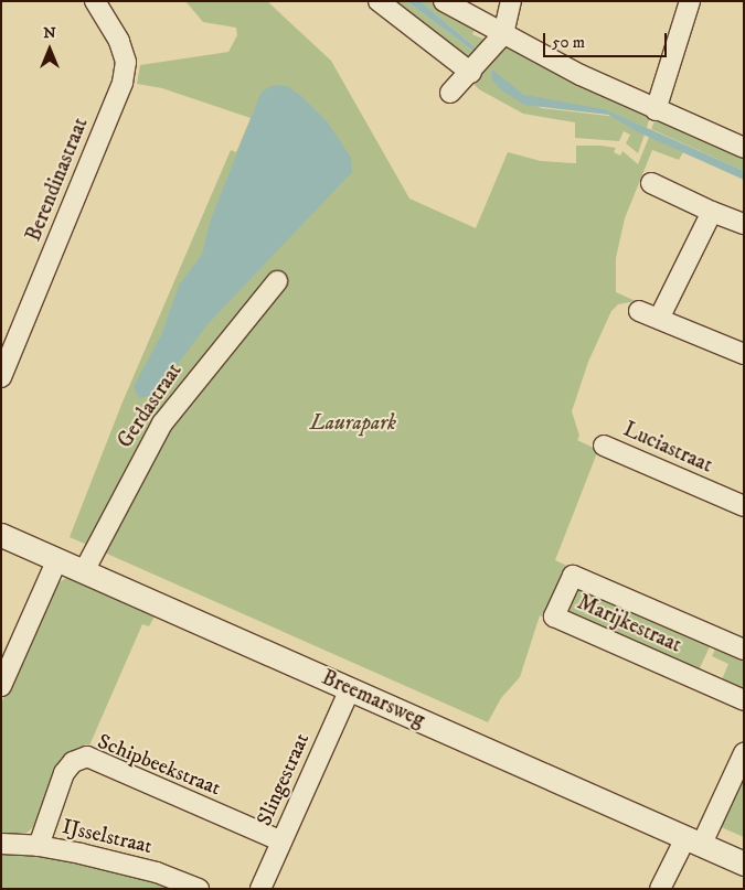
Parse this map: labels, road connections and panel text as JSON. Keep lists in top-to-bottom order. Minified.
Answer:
{"streets":{"street":["Berendinastraat","Gerdastraat","Luciastraat","Marijkestraat","Breemarsweg","Schipbeekstraat","Slingestraat","IJsselstraat"]},"crossings":[["Gerdastraat","Breemarsweg"],["Breemarsweg","Slingestraat"],["Schipbeekstraat","Slingestraat"],["Schipbeekstraat","IJsselstraat"]],"parks":["Laurapark"],"scale_bar":"50 m","north":"top"}
